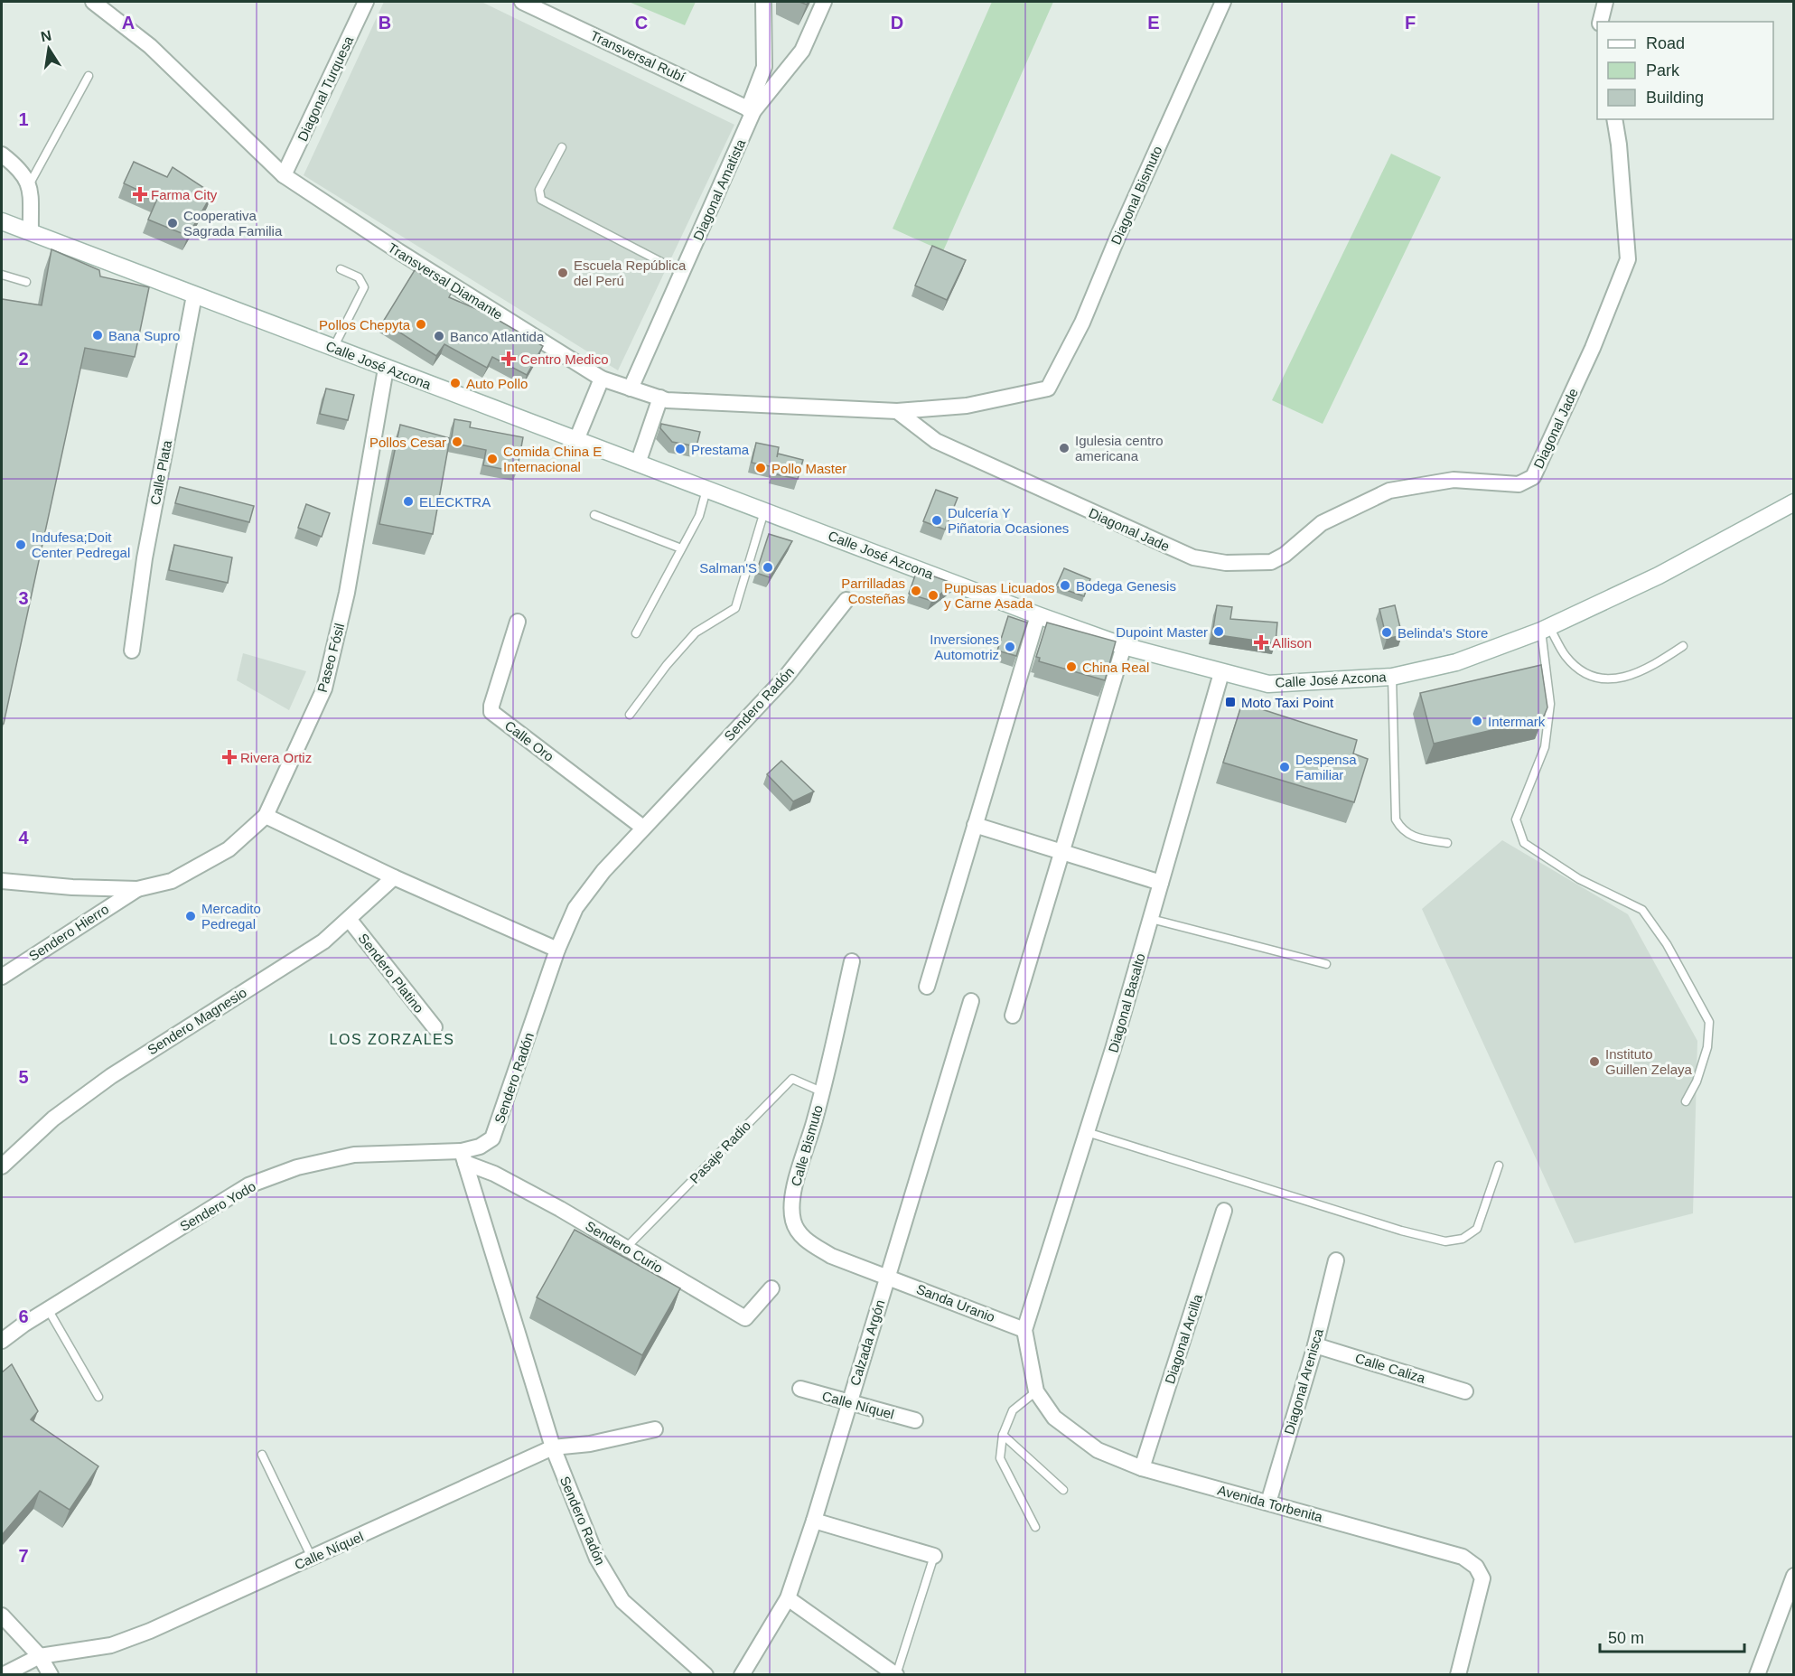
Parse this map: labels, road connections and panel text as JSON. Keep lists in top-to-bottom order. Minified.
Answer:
{"streets":{"main road":["Calle José Azcona"],"street":["Transversal Rubí","Diagonal Turquesa","Diagonal Amatista","Diagonal Bismuto","Transversal Diamante","Diagonal Jade","Calle Plata","Paseo Fósil","Sendero Radón","Calle Oro","Sendero Hierro","Sendero Platino","Diagonal Basalto","Sendero Magnesio","Calle Bismuto","Sendero Yodo","Sendero Curio","Sanda Uranio","Diagonal Arcilla","Calzada Argón","Calle Caliza","Diagonal Arenisca","Calle Níquel","Avenida Torbenita"],"lane":["Pasaje Radio"]},"crossings":[["Transversal Rubí","Diagonal Amatista"],["Diagonal Turquesa","Transversal Diamante"],["Diagonal Amatista","Transversal Diamante"],["Diagonal Bismuto","Transversal Diamante"],["Transversal Diamante","Diagonal Jade"],["Calle José Azcona","Calle Plata"],["Calle José Azcona","Paseo Fósil"],["Calle José Azcona","Diagonal Basalto"],["Paseo Fósil","Sendero Hierro"],["Sendero Radón","Calle Oro"],["Sendero Radón","Sendero Yodo"],["Sendero Radón","Sendero Curio"],["Sendero Radón","Calle Níquel"],["Sendero Platino","Sendero Magnesio"],["Diagonal Basalto","Sanda Uranio"],["Diagonal Basalto","Avenida Torbenita"],["Calle Bismuto","Pasaje Radio"],["Calle Bismuto","Sanda Uranio"],["Calle Bismuto","Calzada Argón"],["Pasaje Radio","Sendero Curio"],["Sendero Yodo","Sendero Curio"],["Sanda Uranio","Calzada Argón"],["Sanda Uranio","Avenida Torbenita"],["Diagonal Arcilla","Avenida Torbenita"],["Calzada Argón","Calle Níquel"],["Calle Caliza","Diagonal Arenisca"],["Diagonal Arenisca","Avenida Torbenita"]],"districts":["LOS ZORZALES"],"places":{"health":["Farma City","Centro Medico","Allison","Rivera Ortiz"],"other":["Cooperativa Sagrada Familia","Escuela República del Perú","Pollos Chepyta","Bana Supro","Banco Atlantida","Auto Pollo","Pollos Cesar","Igulesia centro americana","Prestama","Comida China E Internacional","Pollo Master","ELECKTRA","Dulcería Y Piñatoria Ocasiones","Indufesa;Doit Center Pedregal","Salman'S","Bodega Genesis","Parrilladas Costeñas","Pupusas Licuados y Carne Asada","Dupoint Master","Belinda's Store","Inversiones Automotriz","China Real","Intermark","Despensa Familiar","Mercadito Pedregal","Instituto Guillen Zelaya"],"transit":["Moto Taxi Point"]},"legend":["Road","Park","Building"],"scale_bar":"50 m","north":"top","grid":{"columns":["A","B","C","D","E","F"],"rows":["1","2","3","4","5","6","7"]}}
